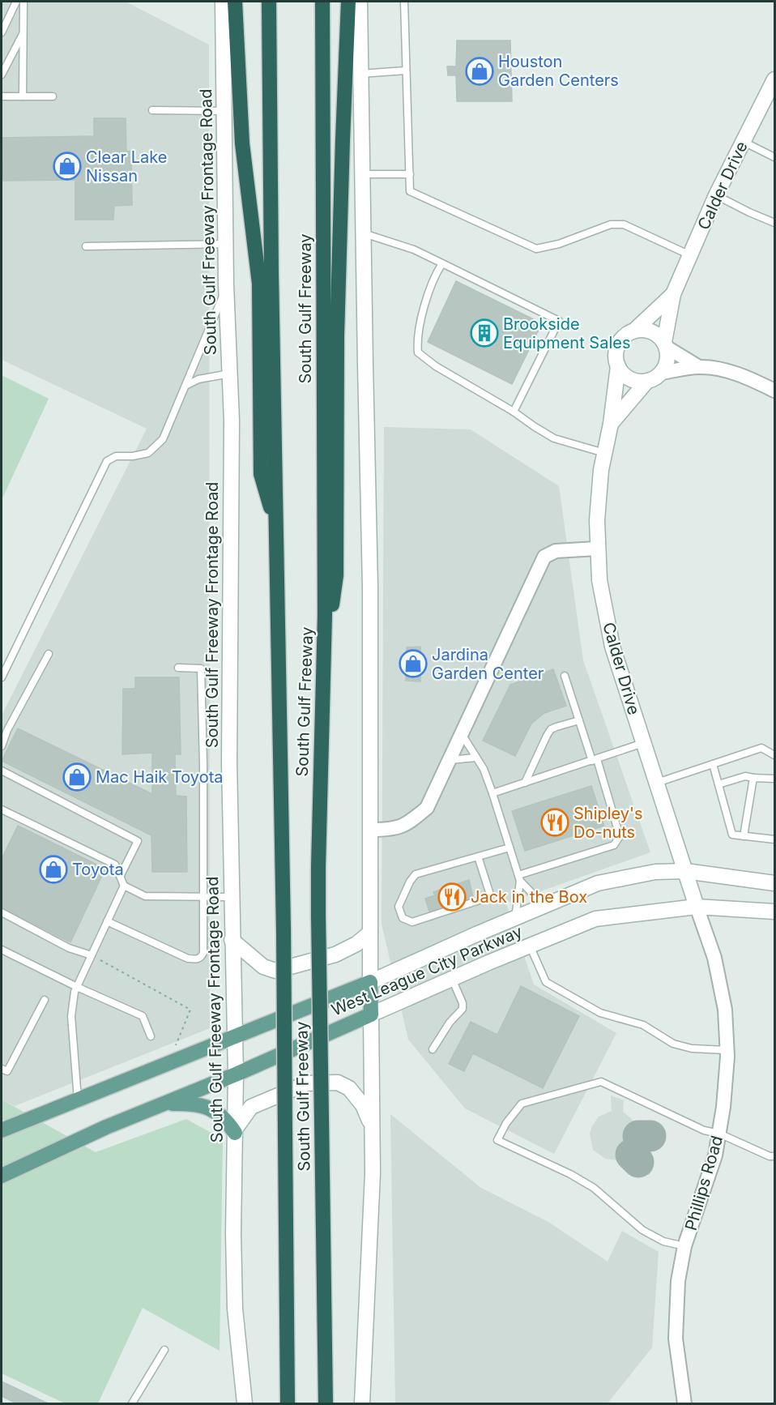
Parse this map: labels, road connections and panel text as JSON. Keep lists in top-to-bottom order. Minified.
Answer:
{"streets":{"highway":["South Gulf Freeway"],"main road":["Calder Drive","South Gulf Freeway Frontage Road","West League City Parkway"],"street":["Phillips Road"]},"crossings":[["Calder Drive","West League City Parkway"],["Calder Drive","Phillips Road"],["South Gulf Freeway Frontage Road","West League City Parkway"],["West League City Parkway","Phillips Road"]],"places":{"shop":["Houston Garden Centers","Clear Lake Nissan","Jardina Garden Center","Mac Haik Toyota","Toyota"],"building":["Brookside Equipment Sales"],"restaurant":["Shipley's Do-nuts","Jack in the Box"]}}
